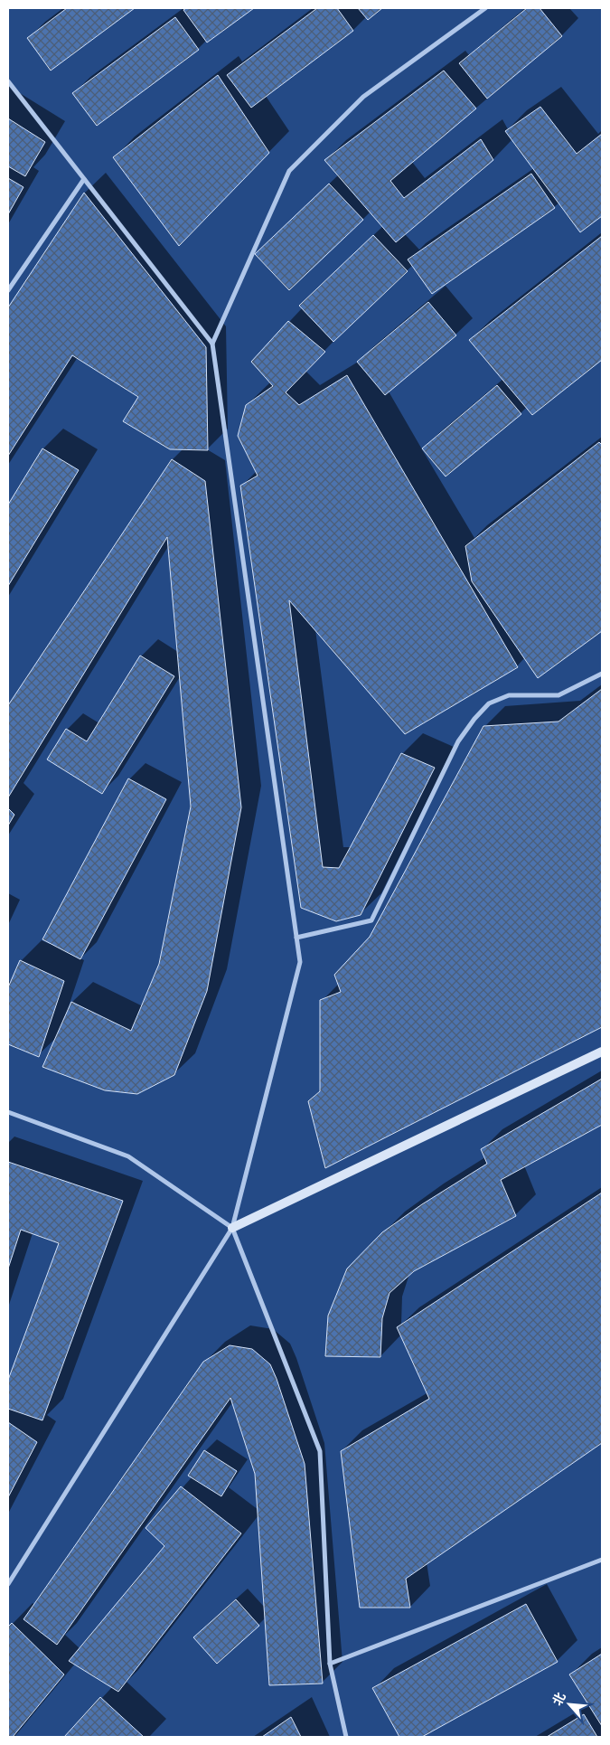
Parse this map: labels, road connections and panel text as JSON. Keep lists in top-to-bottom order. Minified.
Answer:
{"north":"top left"}
